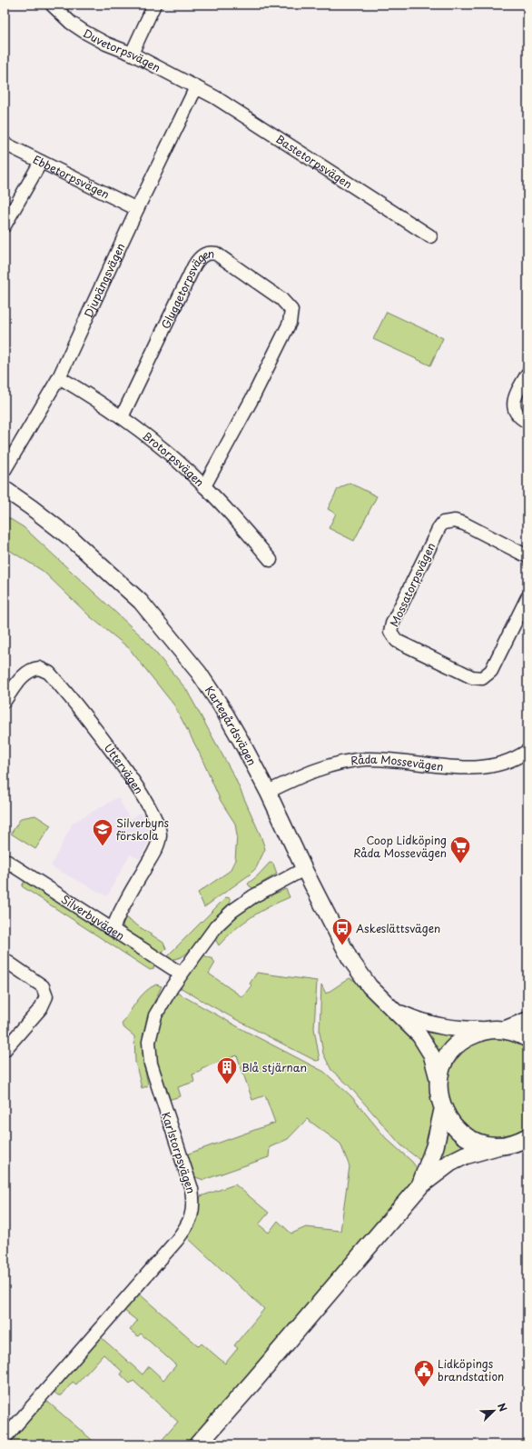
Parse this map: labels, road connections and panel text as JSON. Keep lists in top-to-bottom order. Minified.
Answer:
{"streets":{"street":["Duvetorpsvägen","Bastetorpsvägen","Ebbetorpsvägen","Djupängsvägen","Gluggetorpsvägen","Brotorpsvägen","Mossatorpsvägen","Kartegårdsvägen","Råda Mossevägen","Uttervägen","Silverbyvägen","Karlstorpsvägen"]},"crossings":[["Duvetorpsvägen","Bastetorpsvägen"],["Duvetorpsvägen","Djupängsvägen"],["Bastetorpsvägen","Djupängsvägen"],["Ebbetorpsvägen","Djupängsvägen"],["Djupängsvägen","Brotorpsvägen"],["Gluggetorpsvägen","Brotorpsvägen"],["Kartegårdsvägen","Råda Mossevägen"],["Kartegårdsvägen","Karlstorpsvägen"],["Uttervägen","Silverbyvägen"],["Silverbyvägen","Karlstorpsvägen"]],"places":{"school or university":["Silverbyns förskola"],"supermarket":["Coop Lidköping Råda Mossevägen"],"bus stop":["Askeslättsvägen"],"building":["Blå stjärnan"],"public building":["Lidköpings brandstation"]},"north":"top right"}
